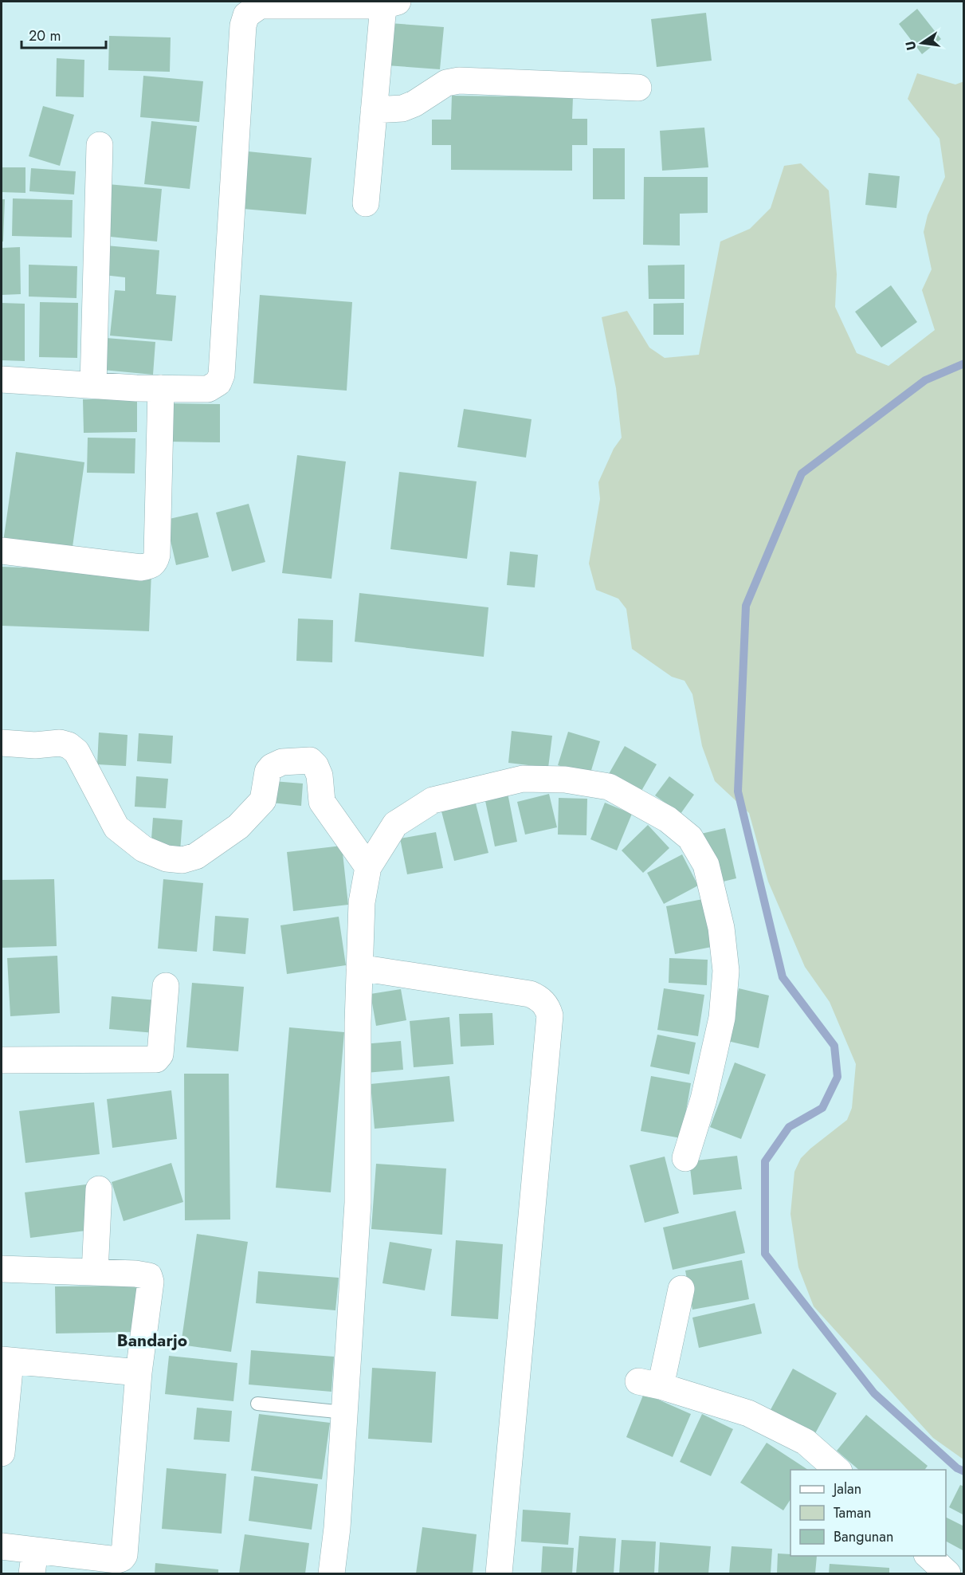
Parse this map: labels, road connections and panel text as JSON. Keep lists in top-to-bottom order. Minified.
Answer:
{"districts":["Bandarjo"],"legend":["Jalan","Taman","Bangunan"],"scale_bar":"20 m","north":"left"}
